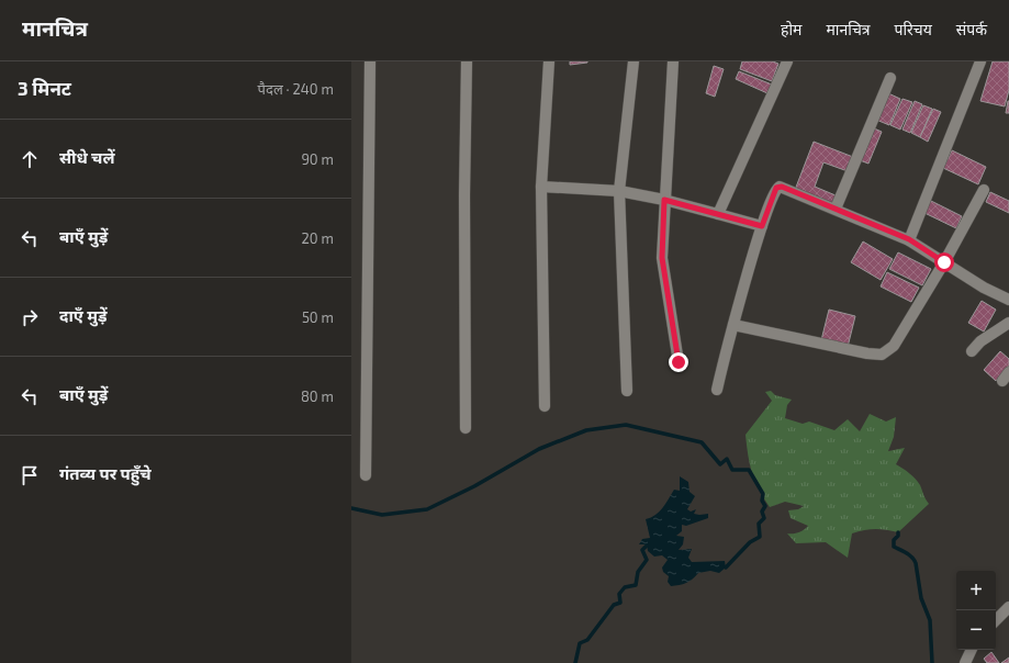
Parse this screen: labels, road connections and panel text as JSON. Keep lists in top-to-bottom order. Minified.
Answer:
{"page":{"header":"मानचित्र","nav":["होम","मानचित्र","परिचय","संपर्क"],"heading":["3 मिनट","पैदल · 240 m"],"list":[["सीधे चलें","90 m"],["बाएँ मुड़ें","20 m"],["दाएँ मुड़ें","50 m"],["बाएँ मुड़ें","80 m"],"गंतव्य पर पहुँचे"],"map_buttons":["+","−"]}}
